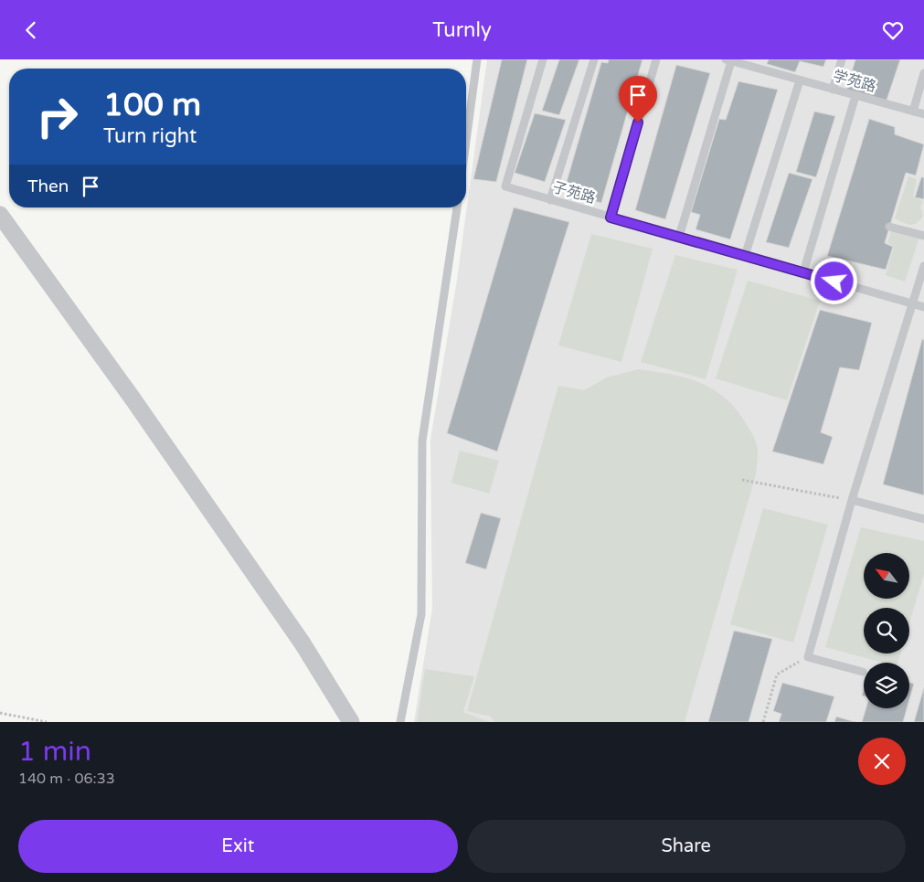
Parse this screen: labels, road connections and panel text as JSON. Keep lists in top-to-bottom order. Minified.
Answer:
{"streets":{"lane":["学苑路","子苑路"]},"north":"top left","page":{"header":"Turnly","turn":["100 m","Turn right"],"then":"Then","heading":["1 min","140 m · 06:33"],"buttons":["Exit","Share"]}}
